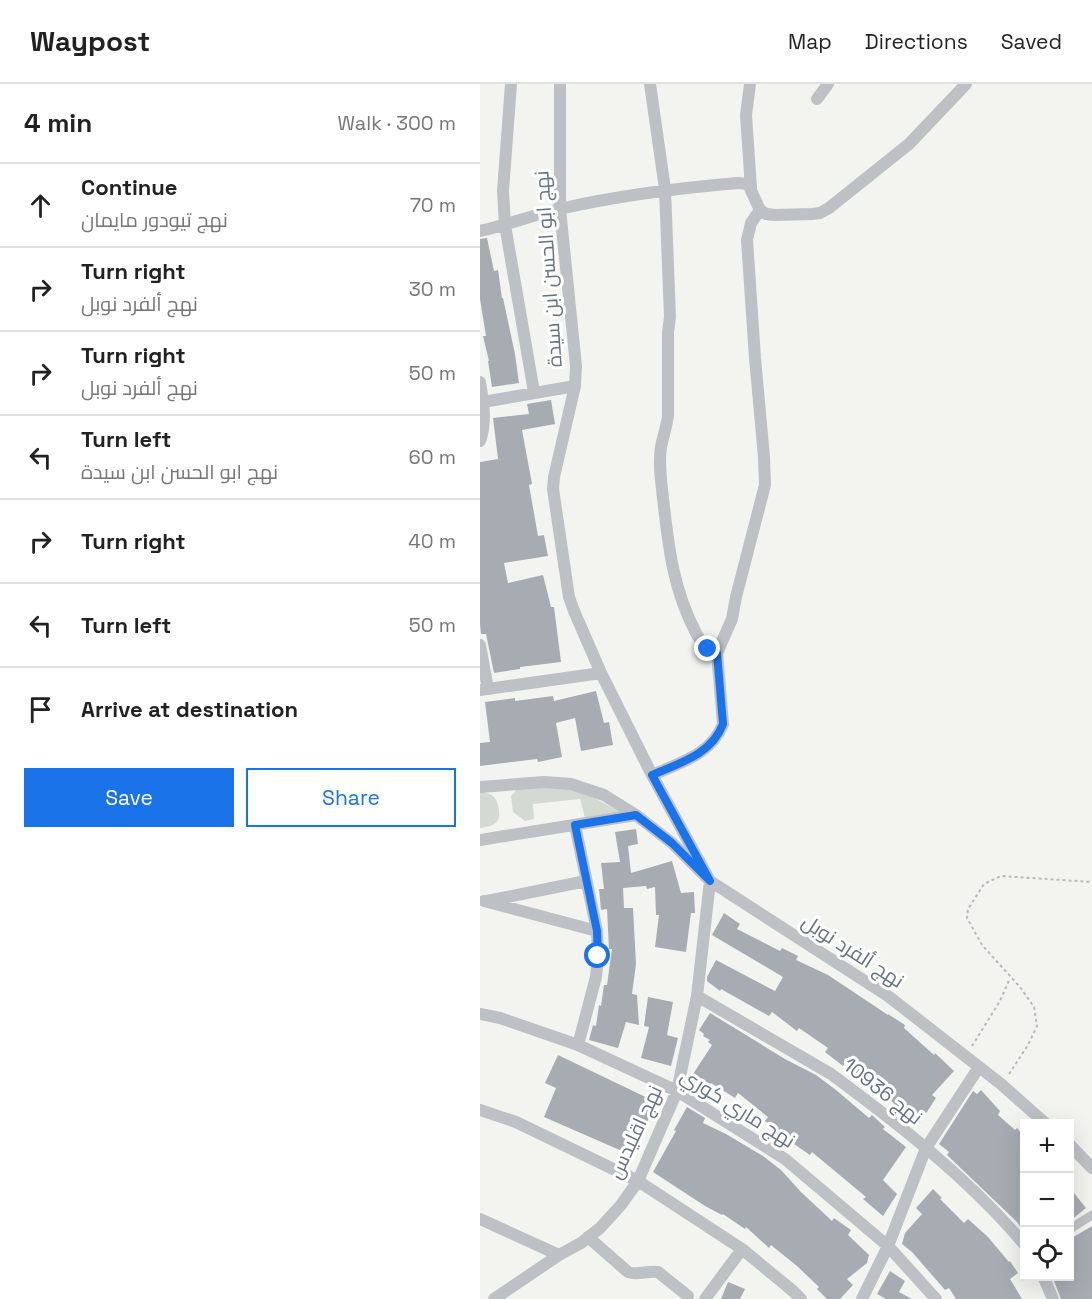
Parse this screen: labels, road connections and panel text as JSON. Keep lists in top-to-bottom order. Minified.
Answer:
{"streets":{"street":["نهج ابو الحسن ابن سيدة","نهج ألفرد نوبل","نهج 10936","نهج ماري كوري","نهج اقليدس"]},"crossings":[["نهج ابو الحسن ابن سيدة","نهج ألفرد نوبل"],["نهج ابو الحسن ابن سيدة","نهج اقليدس"],["نهج ألفرد نوبل","نهج اقليدس"],["نهج 10936","نهج اقليدس"],["نهج ماري كوري","نهج اقليدس"]],"page":{"header":"Waypost","nav":["Map","Directions","Saved"],"heading":["4 min","Walk · 300 m"],"list":[["Continue","نهج تيودور مايمان","70 m"],["Turn right","نهج ألفرد نوبل","30 m"],["Turn right","نهج ألفرد نوبل","50 m"],["Turn left","نهج ابو الحسن ابن سيدة","60 m"],["Turn right","40 m"],["Turn left","50 m"],"Arrive at destination"],"buttons":["Save","Share"],"map_buttons":["+","−"]}}
